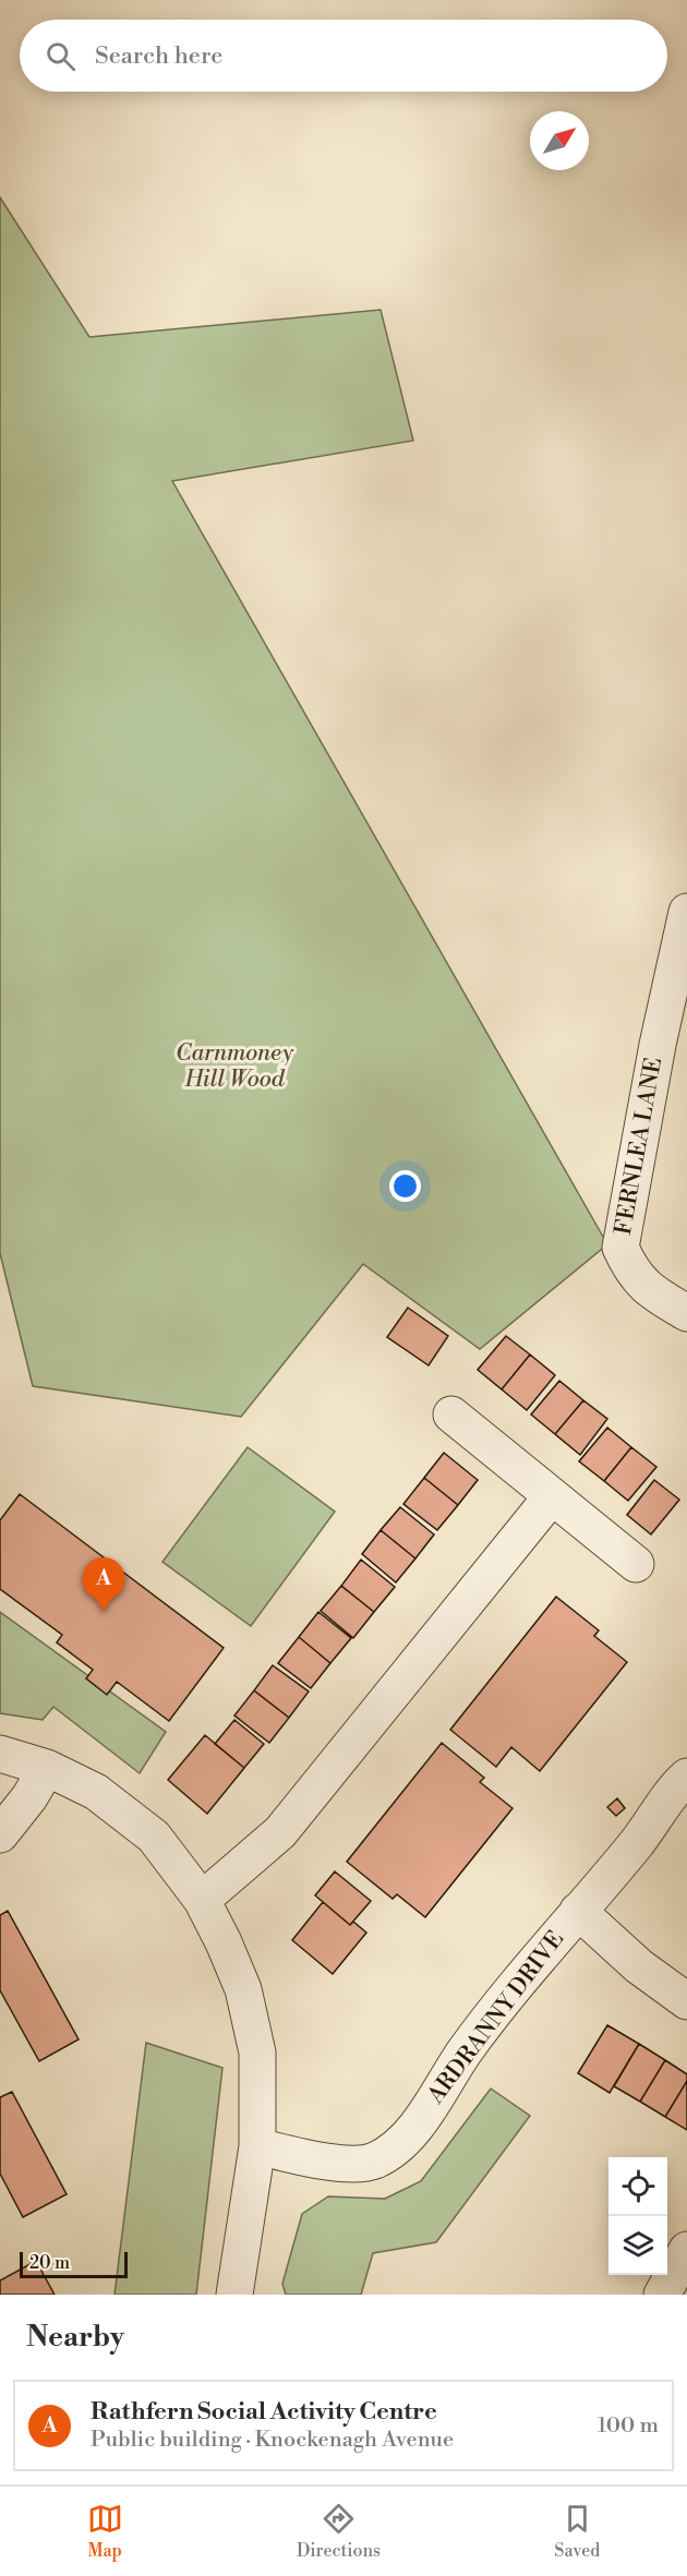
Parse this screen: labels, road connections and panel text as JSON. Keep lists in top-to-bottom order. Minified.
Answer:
{"streets":{"street":["FERNLEA LANE","ARDRANNY DRIVE"]},"parks":["Carnmoney Hill Wood"],"scale_bar":"20 m","north":"top right","page":{"search":"Search here","pins":"A","scale":"20 m","heading":"Nearby","list":[{"mark":"A","name":"Rathfern Social Activity Centre","note":"Public building · Knockenagh Avenue","value":"100 m"}],"nav":["Map","Directions","Saved"]}}
